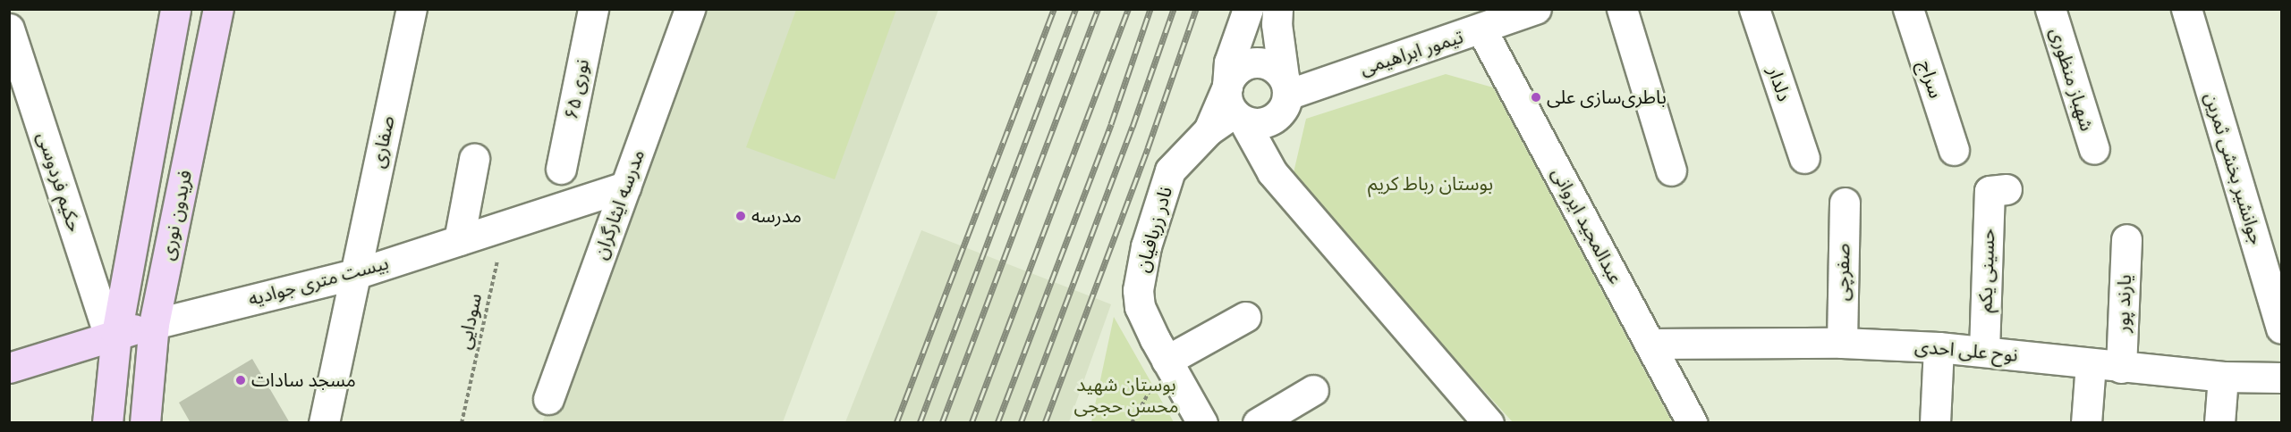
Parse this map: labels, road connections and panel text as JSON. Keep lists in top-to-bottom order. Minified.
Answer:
{"streets":{"main road":["فریدون نوری","بیست متری جوادیه"],"street":["تیمور ابراهیمی","سراج","شهباز منظوری","دلدار","نوری ۶۵","صفاری","جوانشیر بخشی ثمرین","حکیم فردوسی","مدرسه ایثارگران","عبدالمجید ایروانی","نادر زربافیان","حسینی یکم","صفرچی","یارند پور","نوح علی احدی"],"path":["سودایی"]},"crossings":[["تیمور ابراهیمی","عبدالمجید ایروانی"],["تیمور ابراهیمی","نادر زربافیان"],["صفاری","بیست متری جوادیه"],["حکیم فردوسی","فریدون نوری"],["حکیم فردوسی","بیست متری جوادیه"],["مدرسه ایثارگران","بیست متری جوادیه"],["فریدون نوری","بیست متری جوادیه"],["عبدالمجید ایروانی","نوح علی احدی"],["حسینی یکم","نوح علی احدی"],["صفرچی","نوح علی احدی"],["بیست متری جوادیه","سودایی"],["یارند پور","نوح علی احدی"]],"parks":["بوستان رباط کریم","بوستان شهید محسن حججی"],"places":["باطری‌سازی علی","مدرسه","مسجد سادات"]}
